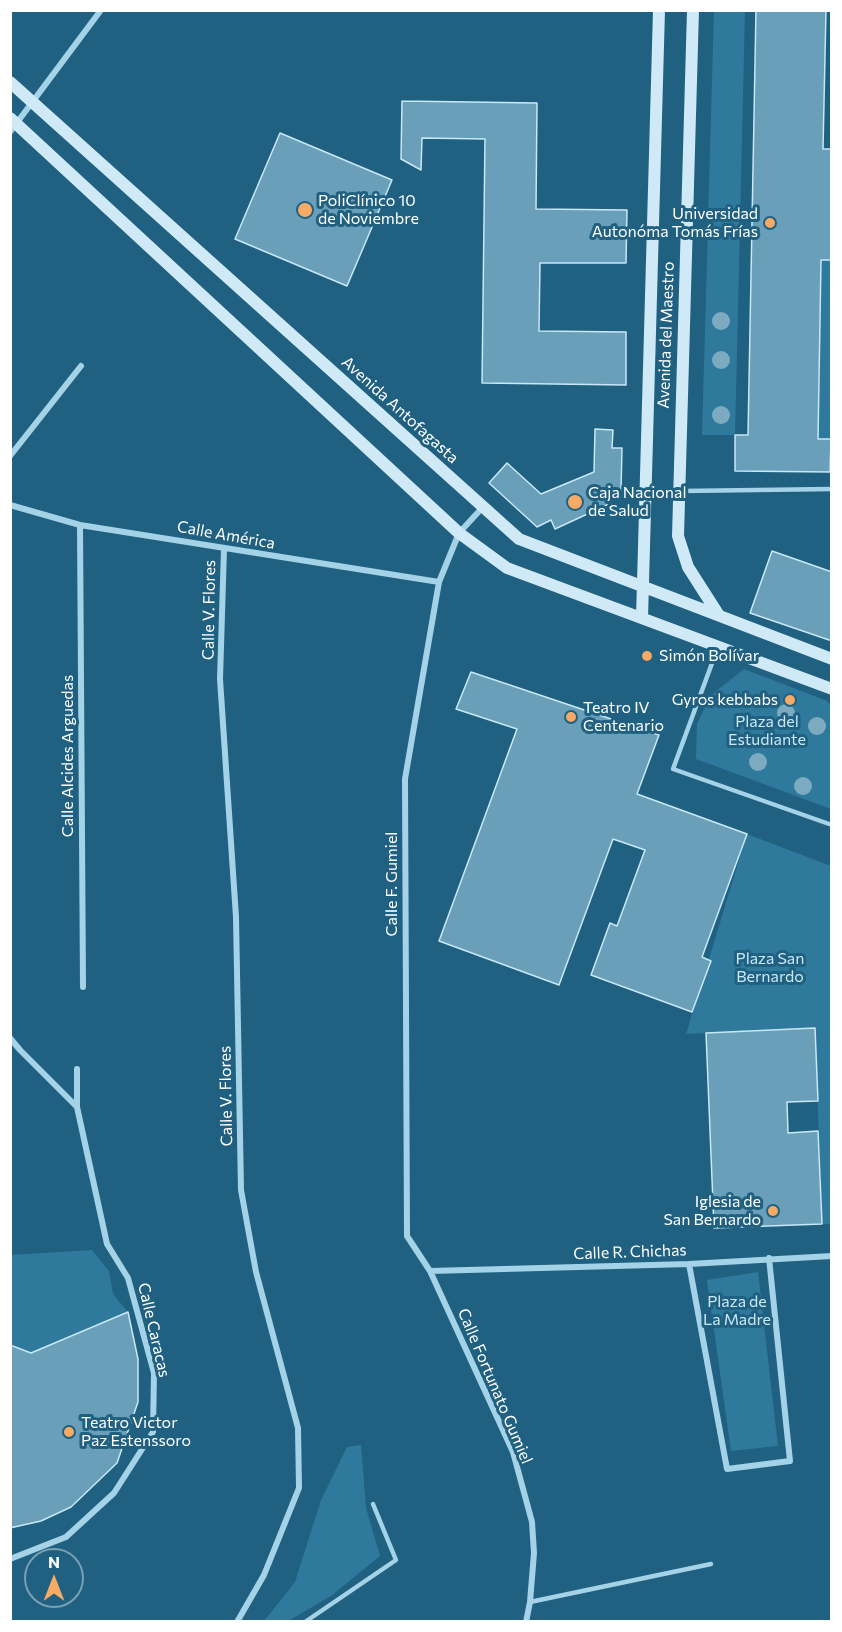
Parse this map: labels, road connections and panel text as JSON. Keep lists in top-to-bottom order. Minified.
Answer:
{"streets":{"street":["Avenida del Maestro","Avenida Antofagasta","Calle América","Calle V. Flores","Calle Alcides Arguedas","Calle F. Gumiel","Calle R. Chichas","Calle Caracas","Calle Fortunato Gumiel"]},"crossings":[["Avenida del Maestro","Avenida Antofagasta"],["Avenida Antofagasta","Calle F. Gumiel"],["Calle América","Calle V. Flores"],["Calle América","Calle Alcides Arguedas"],["Calle América","Calle F. Gumiel"],["Calle F. Gumiel","Calle R. Chichas"],["Calle F. Gumiel","Calle Fortunato Gumiel"],["Calle R. Chichas","Calle Fortunato Gumiel"]],"parks":["Plaza del Estudiante","Plaza San Bernardo","Plaza de La Madre"],"places":["PoliClínico 10 de Noviembre","Universidad Autonóma Tomás Frías","Caja Nacional de Salud","Simón Bolívar","Gyros kebbabs","Teatro IV Centenario","Iglesia de San Bernardo","Teatro Victor Paz Estenssoro"],"north":"top"}
